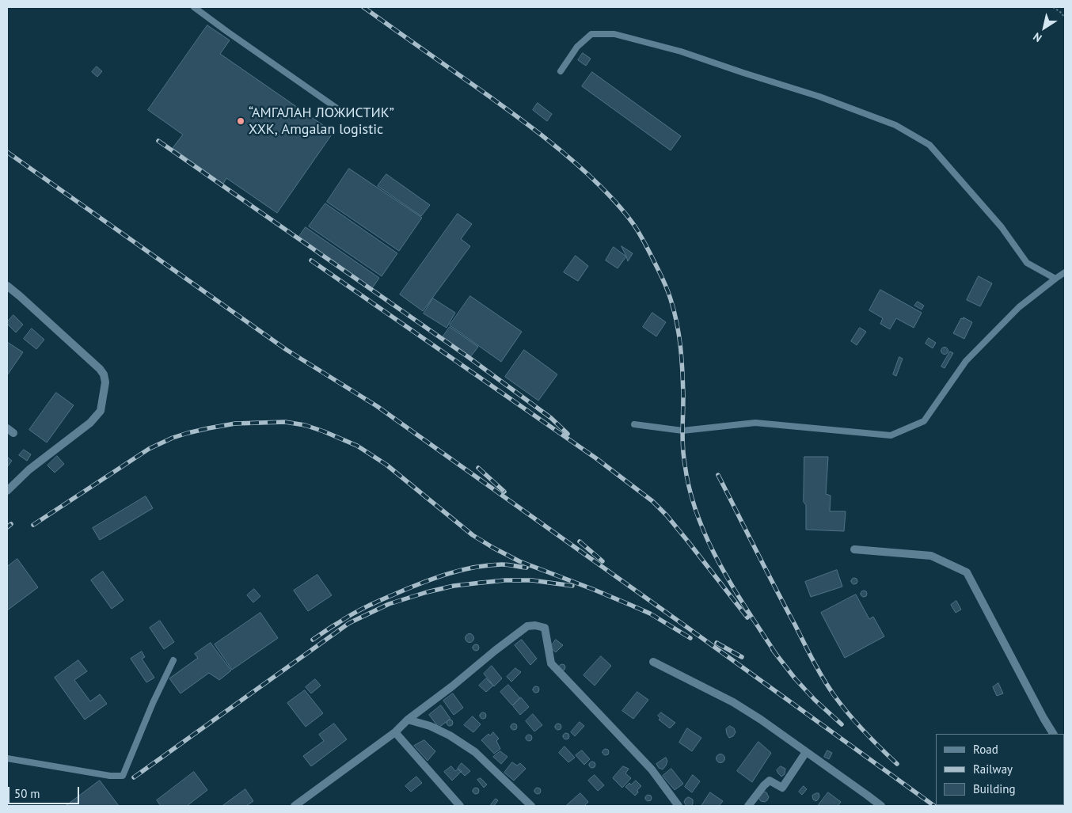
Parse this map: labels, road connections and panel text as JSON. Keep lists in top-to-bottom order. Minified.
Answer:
{"places":["“АМГАЛАН ЛОЖИСТИК” ХХК, Amgalan logistic"],"legend":["Road","Railway","Building"],"scale_bar":"50 m","north":"bottom left"}
